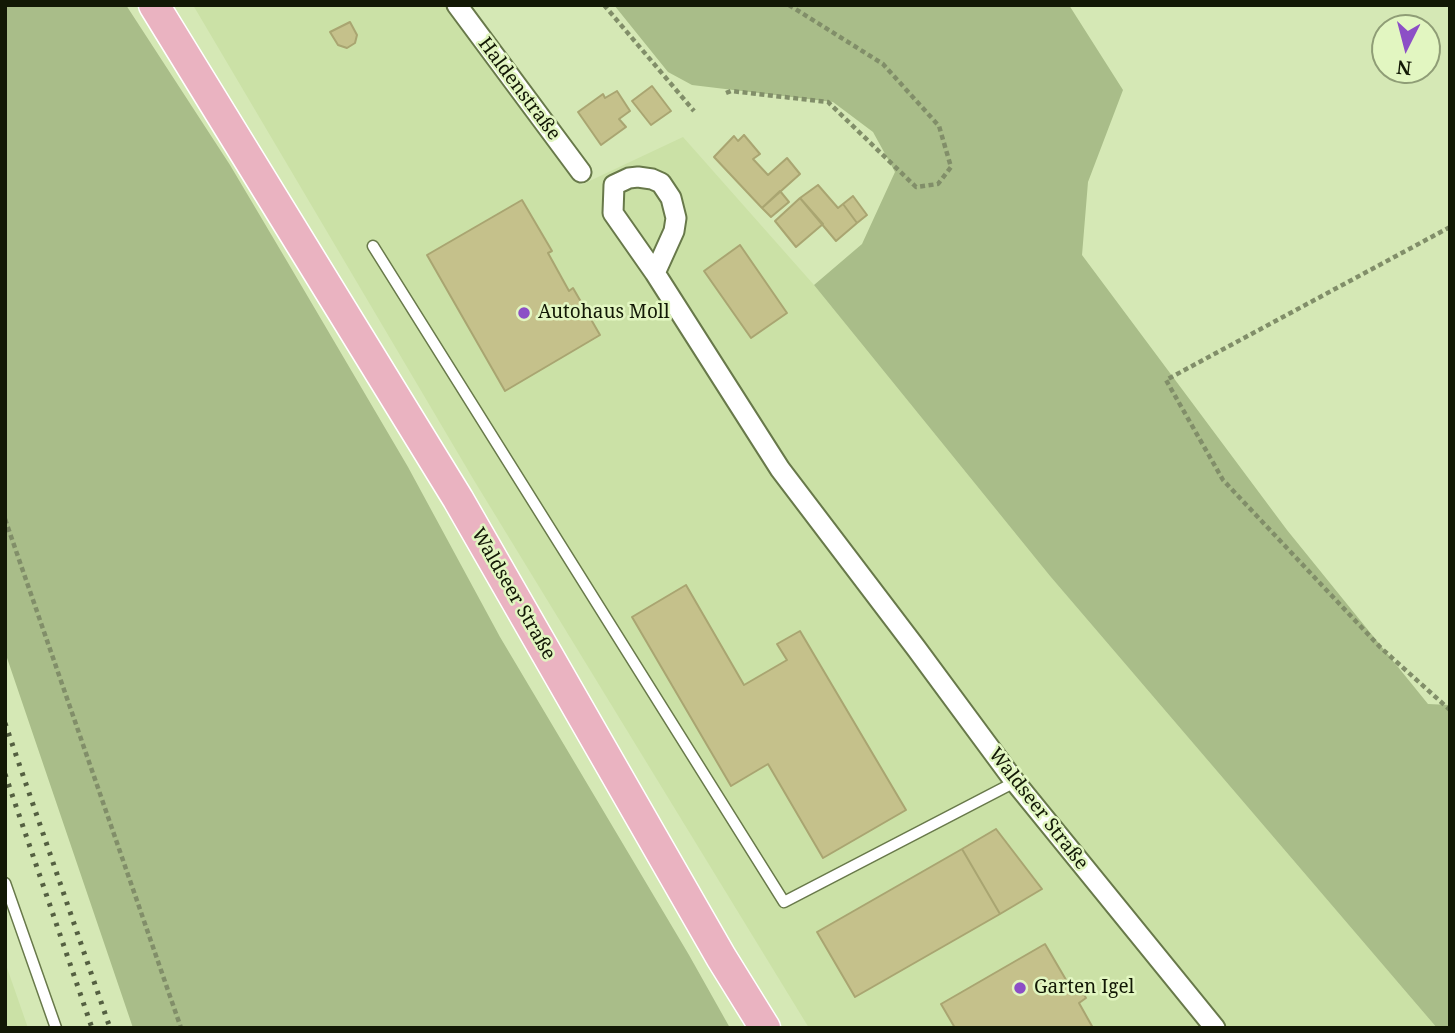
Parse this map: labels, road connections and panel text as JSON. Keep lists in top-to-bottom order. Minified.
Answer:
{"streets":{"main road":["Waldseer Straße"],"street":["Haldenstraße"]},"places":["Autohaus Moll","Garten Igel"],"north":"bottom"}
